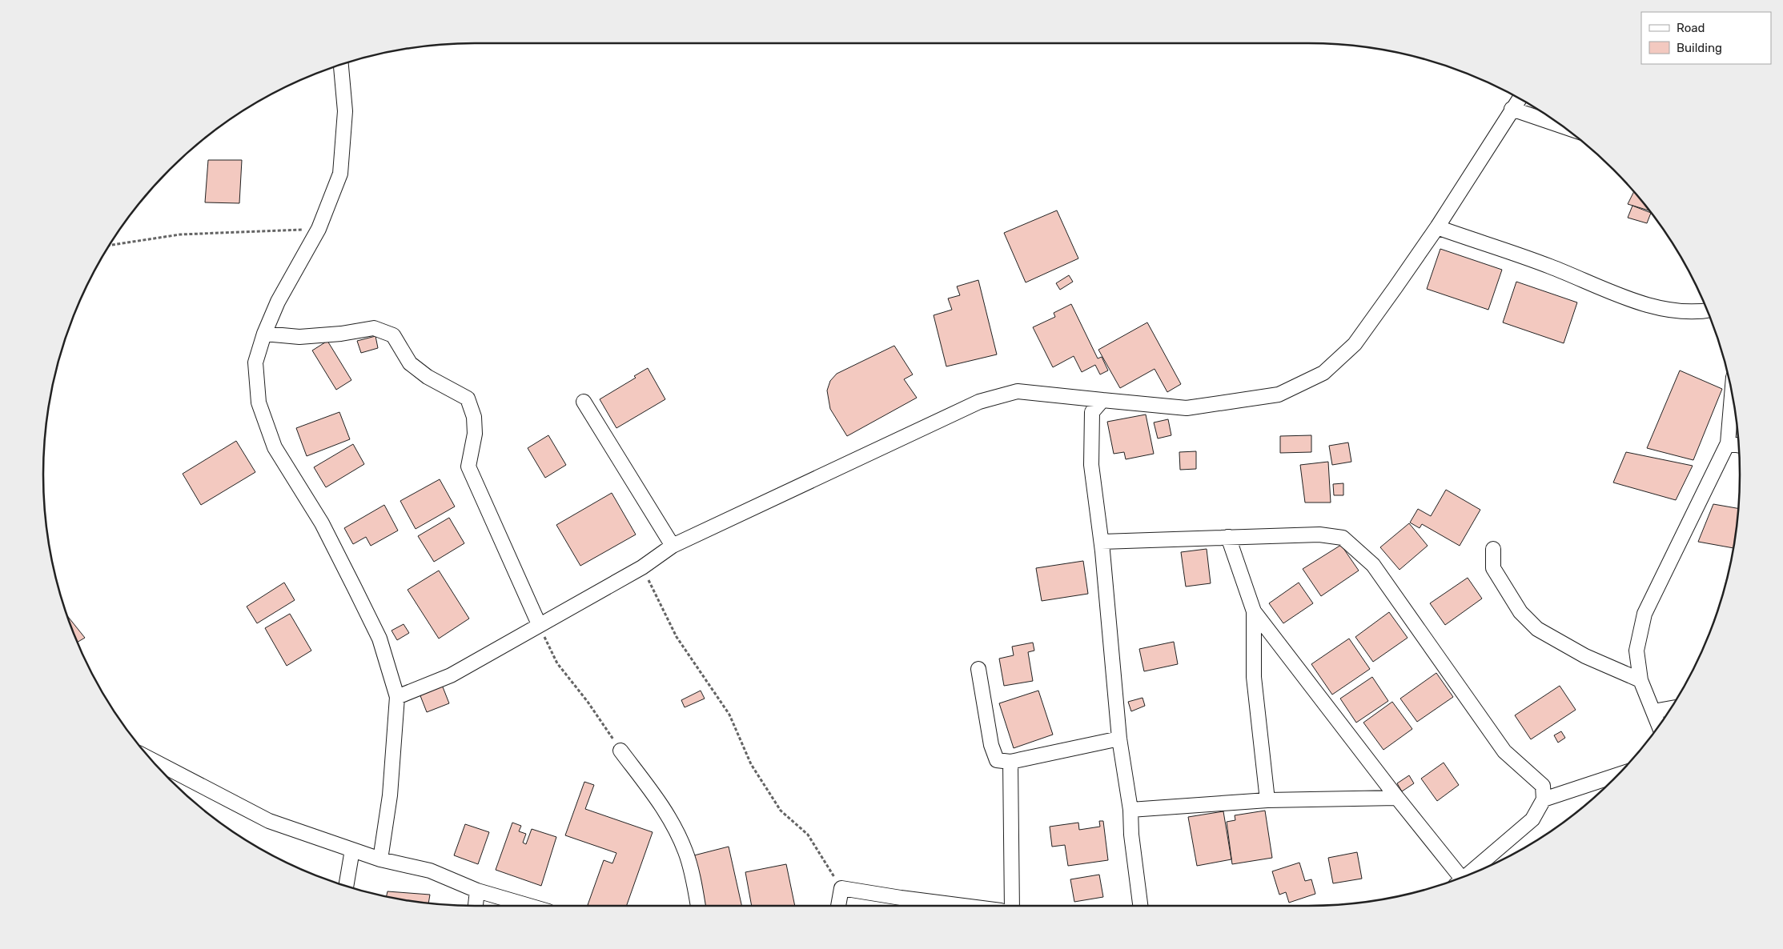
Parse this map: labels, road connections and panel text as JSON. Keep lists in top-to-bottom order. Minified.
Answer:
{"legend":["Road","Building"]}
